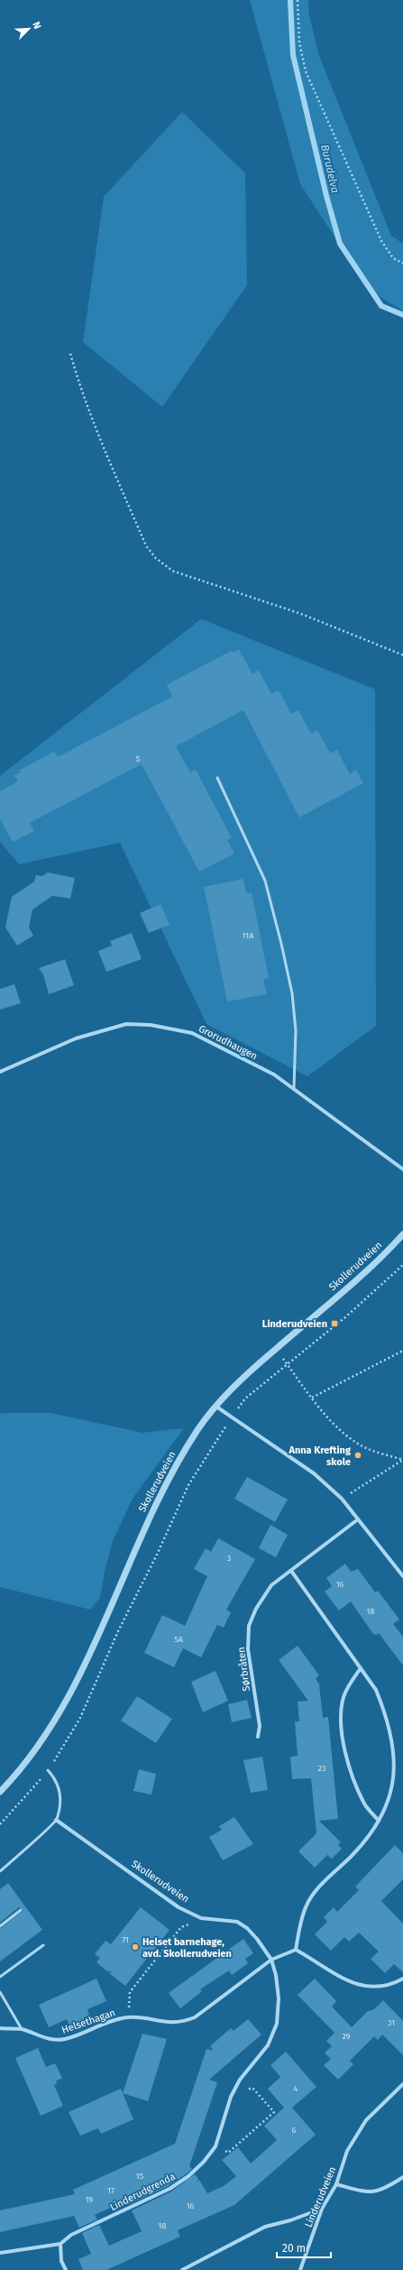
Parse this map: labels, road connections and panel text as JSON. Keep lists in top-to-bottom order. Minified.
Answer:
{"streets":{"street":["Grorudhaugen","Skollerudveien","Sørbråten","Helsethagan","Linderudgrenda","Linderudveien"]},"crossings":[["Skollerudveien","Helsethagan"],["Skollerudveien","Linderudgrenda"],["Helsethagan","Linderudgrenda"]],"water":["Burudelva"],"places":{"transit":["Linderudveien"],"other":["Anna Krefting skole","Helset barnehage, avd. Skollerudveien"]},"house_numbers":["5","11A","3","16","18","5A","23","71","31","29","4","6","15","17","19","16","18"],"scale_bar":"20 m","north":"top right"}
